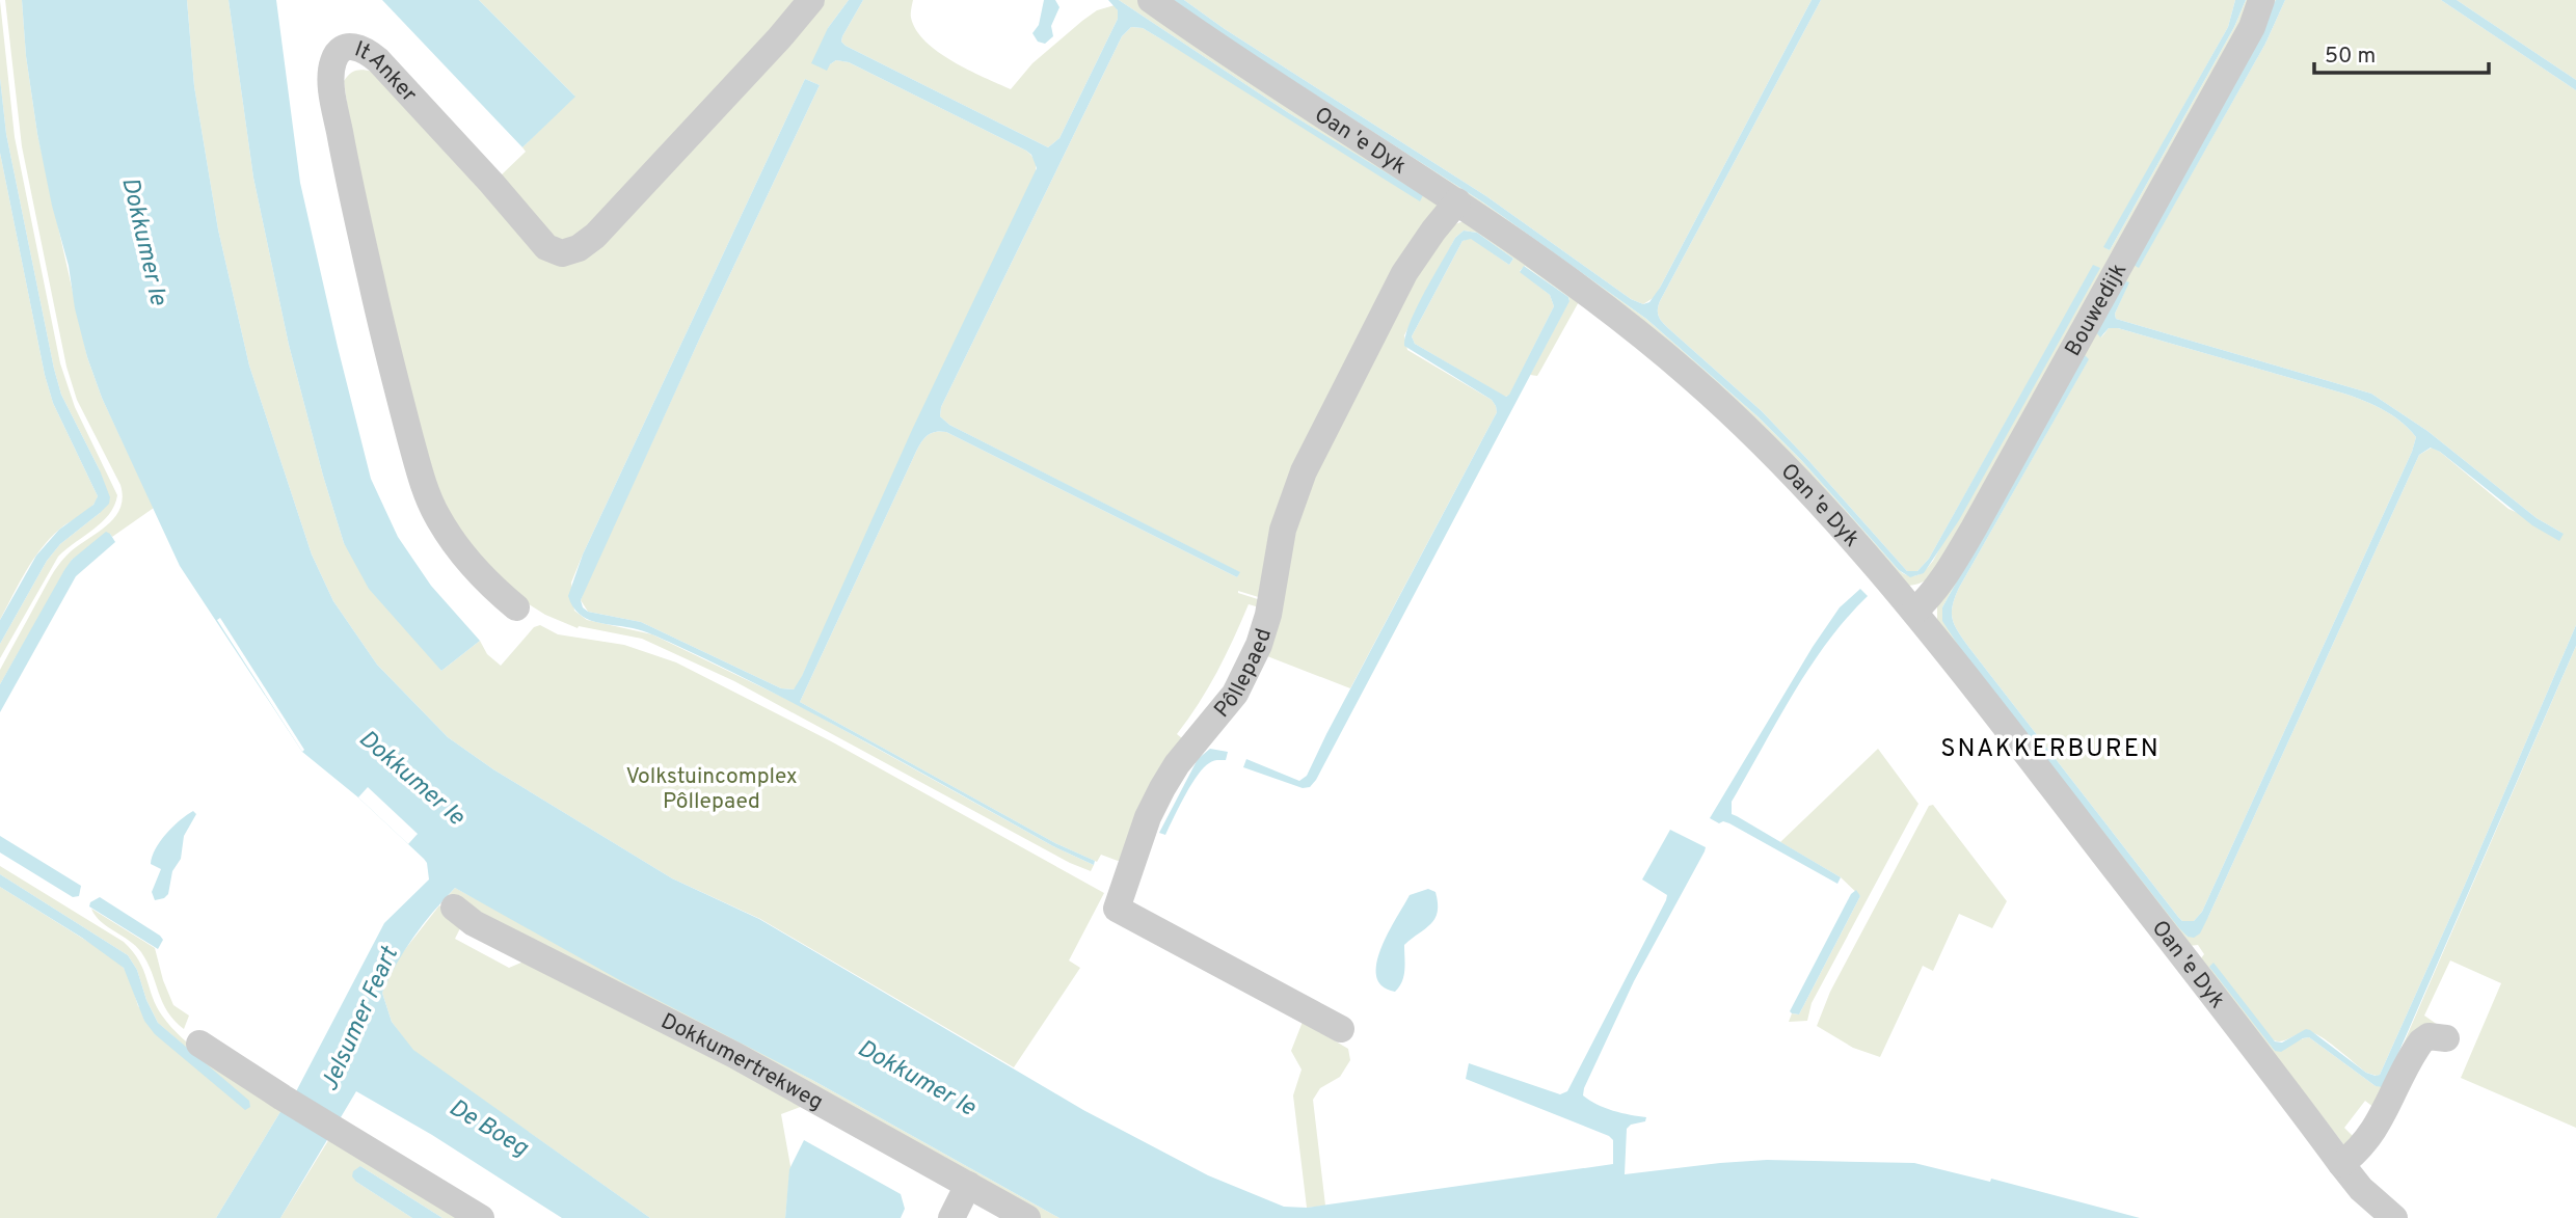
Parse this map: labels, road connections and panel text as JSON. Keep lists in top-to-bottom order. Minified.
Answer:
{"streets":{"street":["It Anker","Oan 'e Dyk","Bouwedijk","Pôllepaed","Dokkumertrekweg"]},"crossings":[["Oan 'e Dyk","Bouwedijk"],["Oan 'e Dyk","Pôllepaed"]],"districts":["SNAKKERBUREN"],"water":["Dokkumer Ie","Jelsumer Feart","De Boeg"],"parks":["Volkstuincomplex Pôllepaed"],"scale_bar":"50 m"}
